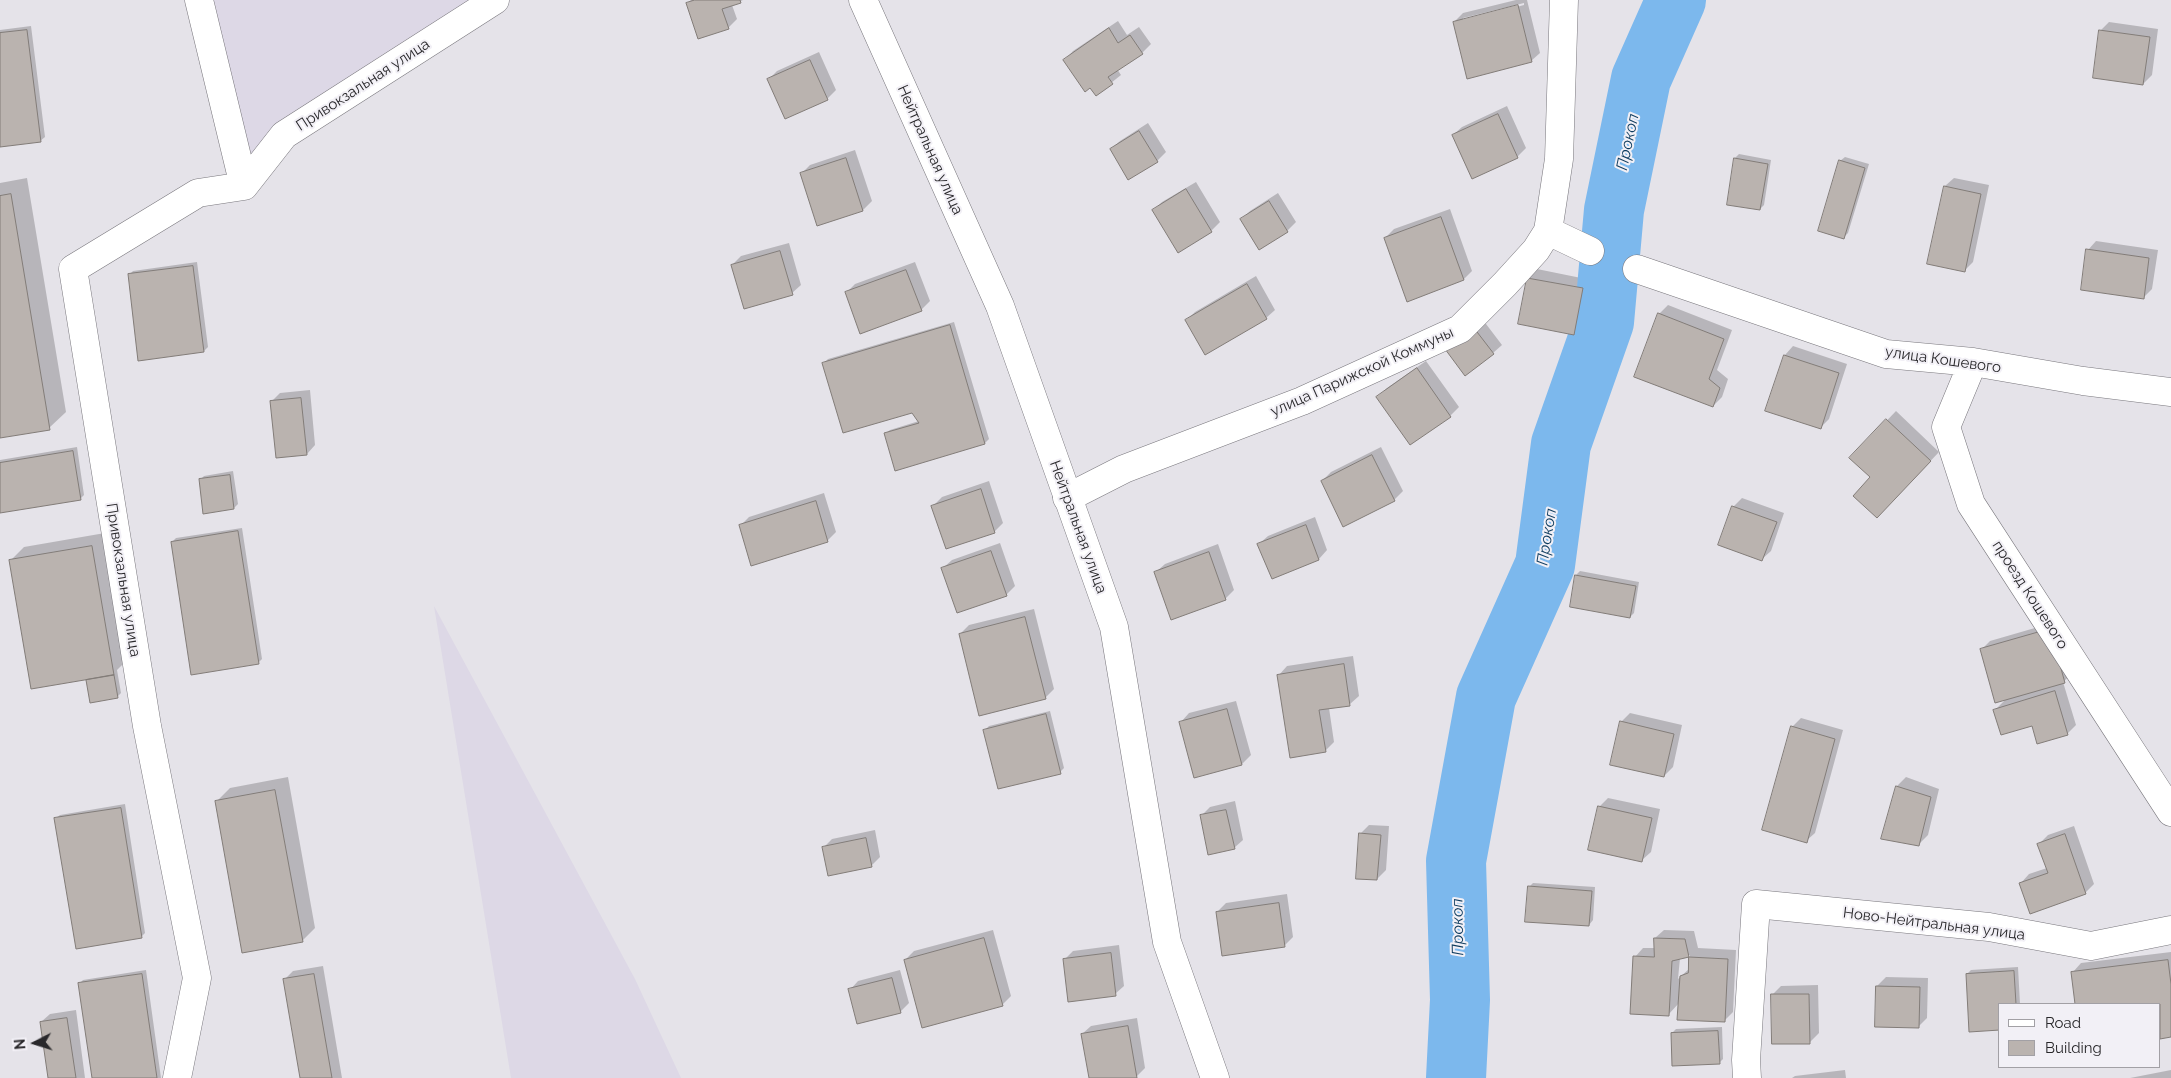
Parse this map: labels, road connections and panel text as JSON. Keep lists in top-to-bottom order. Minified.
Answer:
{"streets":{"street":["Привокзальная улица","Нейтральная улица","улица Кошевого","улица Парижской Коммуны","проезд Кошевого","Ново-Нейтральная улица"]},"crossings":[["Нейтральная улица","улица Парижской Коммуны"],["улица Кошевого","проезд Кошевого"]],"water":["Прокоп"],"legend":["Road","Building"],"north":"left"}
